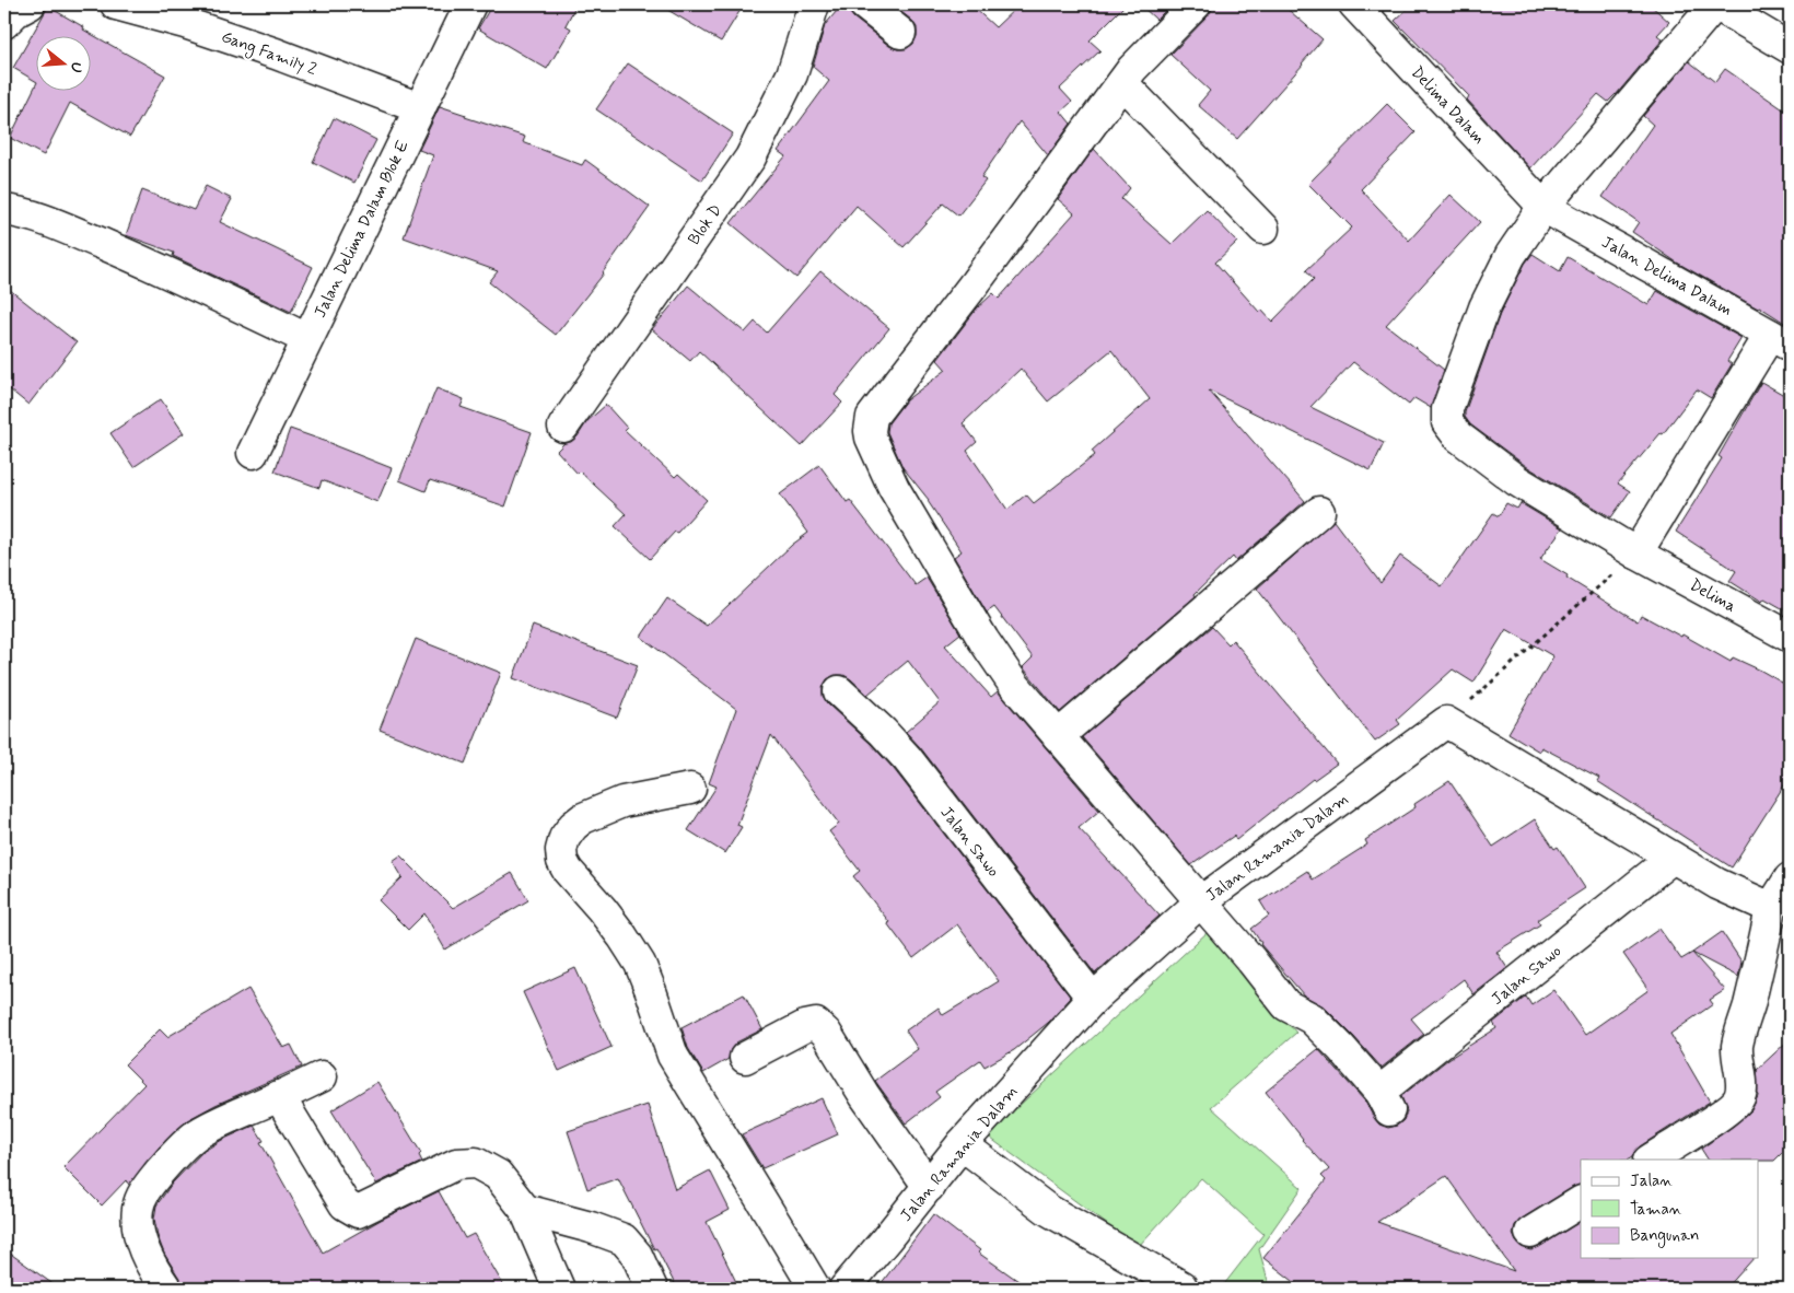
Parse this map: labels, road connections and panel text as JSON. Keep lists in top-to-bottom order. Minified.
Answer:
{"streets":{"street":["Gang Family 2","Delima Dalam","Blok D","Jalan Delima Dalam Blok E","Jalan Delima Dalam","Delima","Jalan Sawo","Jalan Ramania Dalam"]},"crossings":[["Gang Family 2","Jalan Delima Dalam Blok E"],["Delima Dalam","Jalan Delima Dalam"],["Delima Dalam","Delima"],["Jalan Delima Dalam","Delima"],["Jalan Sawo","Jalan Ramania Dalam"]],"legend":["Jalan","Taman","Bangunan"],"north":"right"}
